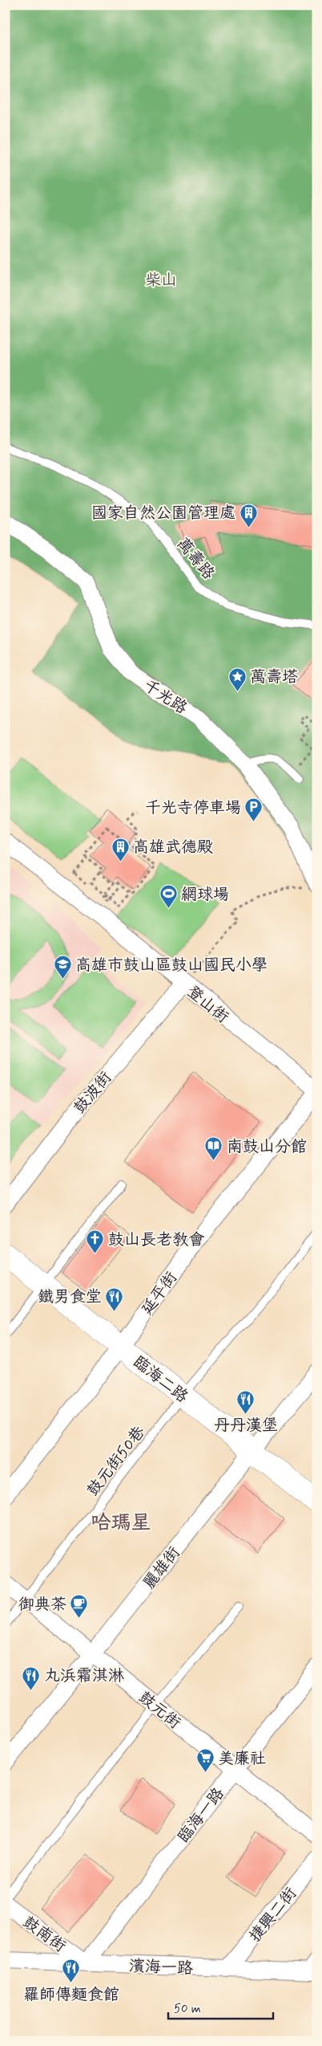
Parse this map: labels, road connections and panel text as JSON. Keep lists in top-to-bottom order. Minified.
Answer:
{"streets":{"street":["千光路","登山街","鼓波街","延平街","臨海二路","麗雄街","鼓元街","臨海一路","捷興二街","鼓南街","濱海一路"],"lane":["萬壽路","鼓元街50巷"]},"crossings":[["登山街","鼓波街"],["登山街","延平街"],["延平街","臨海二路"],["臨海二路","鼓元街50巷"],["臨海二路","麗雄街"],["鼓元街50巷","鼓元街"],["麗雄街","鼓元街"],["鼓元街","臨海一路"],["臨海一路","鼓南街"],["臨海一路","濱海一路"],["捷興二街","濱海一路"],["鼓南街","濱海一路"]],"districts":["哈瑪星"],"parks":["柴山"],"places":{"building":["國家自然公園管理處","高雄武德殿"],"place":["萬壽塔"],"parking":["千光寺停車場"],"sports":["網球場"],"school or university":["高雄市鼓山區鼓山國民小學"],"library":["南鼓山分館"],"church":["鼓山長老教會"],"restaurant":["鐵男食堂","丹丹漢堡","丸浜霜淇淋","羅師傳麵食館"],"cafe":["御典茶"],"supermarket":["美廉社"]},"scale_bar":"50 m"}
